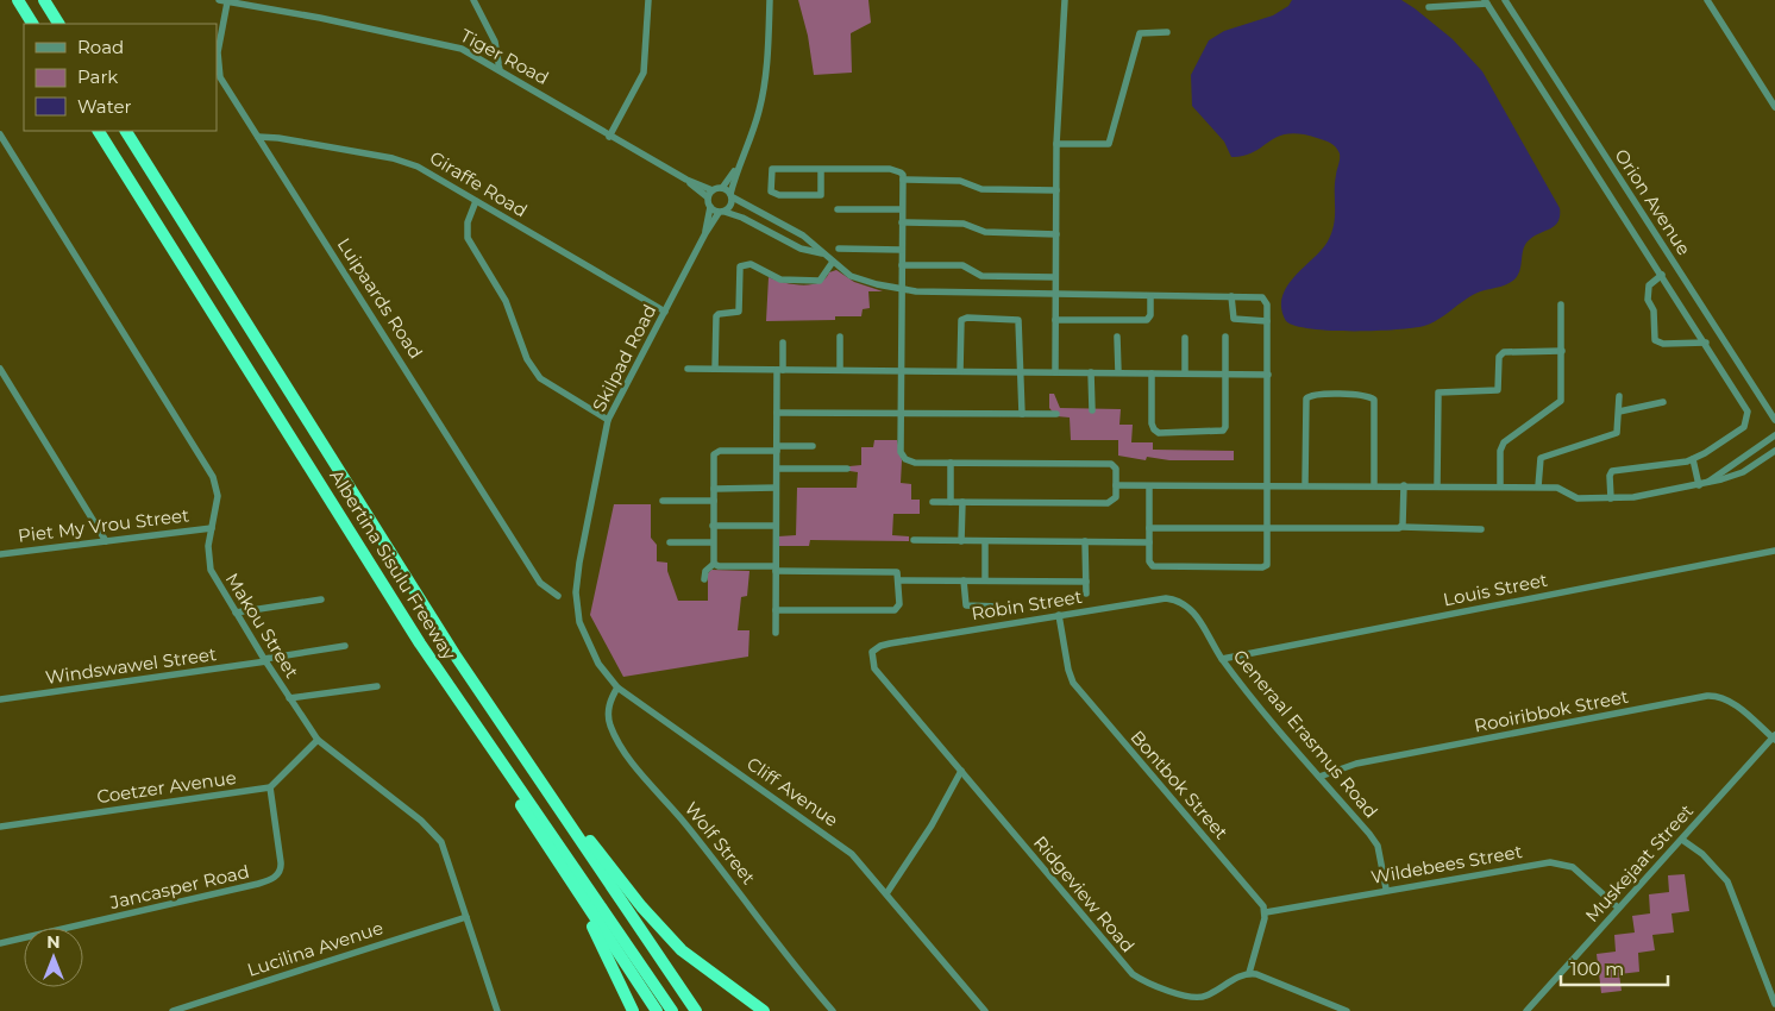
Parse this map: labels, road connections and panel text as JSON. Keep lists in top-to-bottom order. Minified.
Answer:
{"streets":{"highway":["Albertina Sisulu Freeway"],"street":["Tiger Road","Giraffe Road","Orion Avenue","Luipaards Road","Skilpad Road","Piet My Vrou Street","Louis Street","Robin Street","Makou Street","Windswawel Street","Rooiribbok Street","Generaal Erasmus Road","Bontbok Street","Coetzer Avenue","Cliff Avenue","Wolf Street","Muskejaat Street","Wildebees Street","Jancasper Road","Ridgeview Road","Lucilina Avenue"]},"crossings":[["Tiger Road","Luipaards Road"],["Tiger Road","Skilpad Road"],["Giraffe Road","Luipaards Road"],["Giraffe Road","Skilpad Road"],["Skilpad Road","Cliff Avenue"],["Piet My Vrou Street","Makou Street"],["Louis Street","Generaal Erasmus Road"],["Robin Street","Generaal Erasmus Road"],["Robin Street","Bontbok Street"],["Robin Street","Ridgeview Road"],["Makou Street","Windswawel Street"],["Makou Street","Lucilina Avenue"],["Rooiribbok Street","Generaal Erasmus Road"],["Rooiribbok Street","Muskejaat Street"],["Generaal Erasmus Road","Wildebees Street"],["Bontbok Street","Wildebees Street"],["Coetzer Avenue","Jancasper Road"],["Cliff Avenue","Wolf Street"],["Muskejaat Street","Wildebees Street"]],"legend":["Road","Park","Water"],"scale_bar":"100 m","north":"top"}
